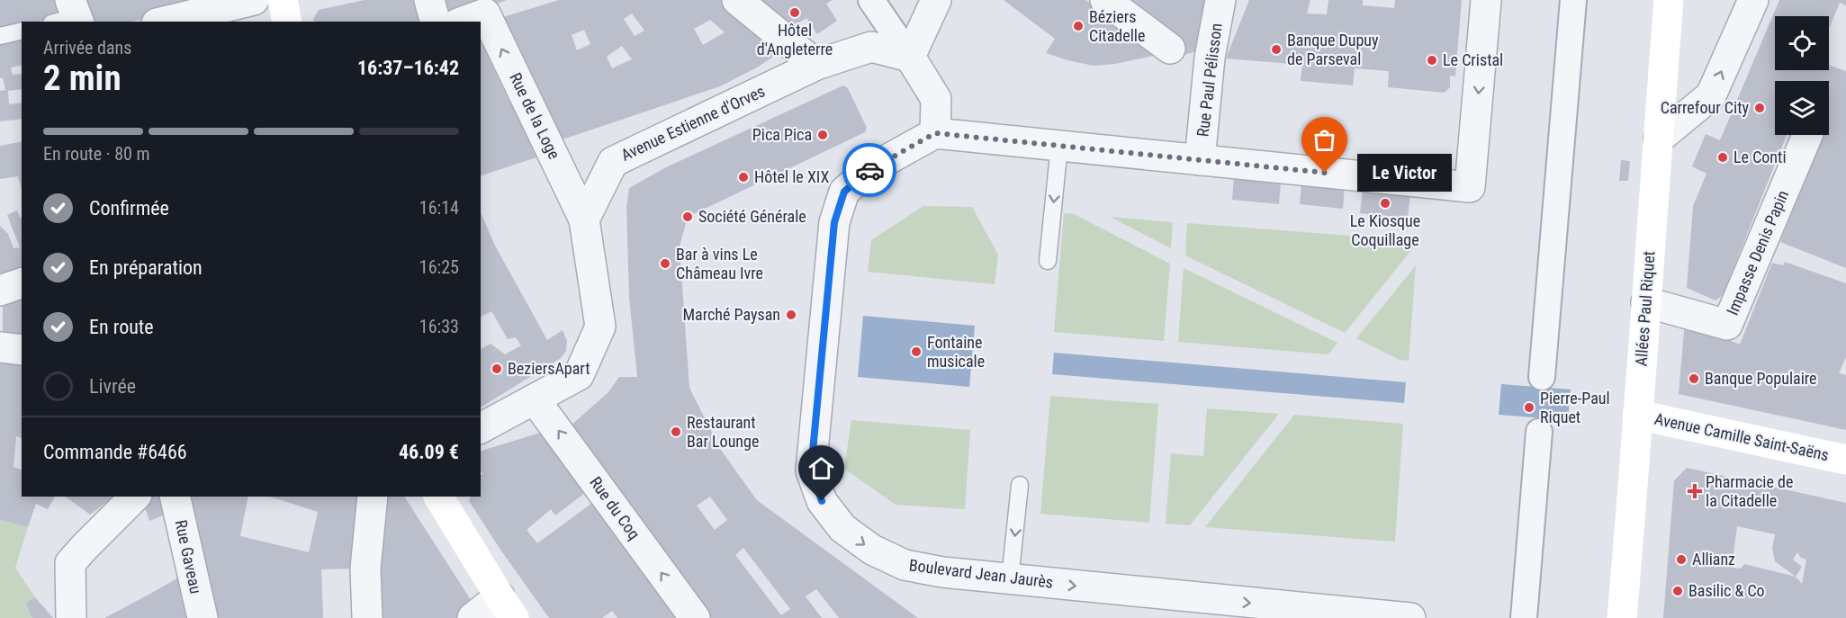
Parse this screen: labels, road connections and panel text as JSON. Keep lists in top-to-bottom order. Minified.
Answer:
{"streets":{"main road":["Allées Paul Riquet","Avenue Camille Saint-Saëns"],"street":["Rue Paul Pélisson","Rue de la Loge","Avenue Estienne d'Orves","Impasse Denis Papin","Rue du Coq","Rue Gaveau","Boulevard Jean Jaurès"]},"crossings":[["Rue de la Loge","Avenue Estienne d'Orves"],["Impasse Denis Papin","Allées Paul Riquet"],["Allées Paul Riquet","Avenue Camille Saint-Saëns"]],"one_way":["Rue du Coq"],"places":{"other":["Hôtel d'Angleterre","Béziers Citadelle","Banque Dupuy de Parseval","Le Cristal","Carrefour City","Pica Pica","Le Conti","Le Victor","Hôtel le XIX","Le Kiosque Coquillage","Société Générale","Bar à vins Le Châmeau Ivre","Marché Paysan","Fontaine musicale","BeziersApart","Banque Populaire","Pierre-Paul Riquet","Restaurant Bar Lounge","Allianz","Basilic & Co"],"health":["Pharmacie de la Citadelle"]},"page":{"heading":["2 min","Arrivée dans","16:37–16:42"],"panel":["Commande #6466","46.09 €"],"bar":"En route · 80 m","bubble":"Le Victor","list":[["Confirmée","16:14"],["En préparation","16:25"],["En route","16:33"],"Livrée"]}}
